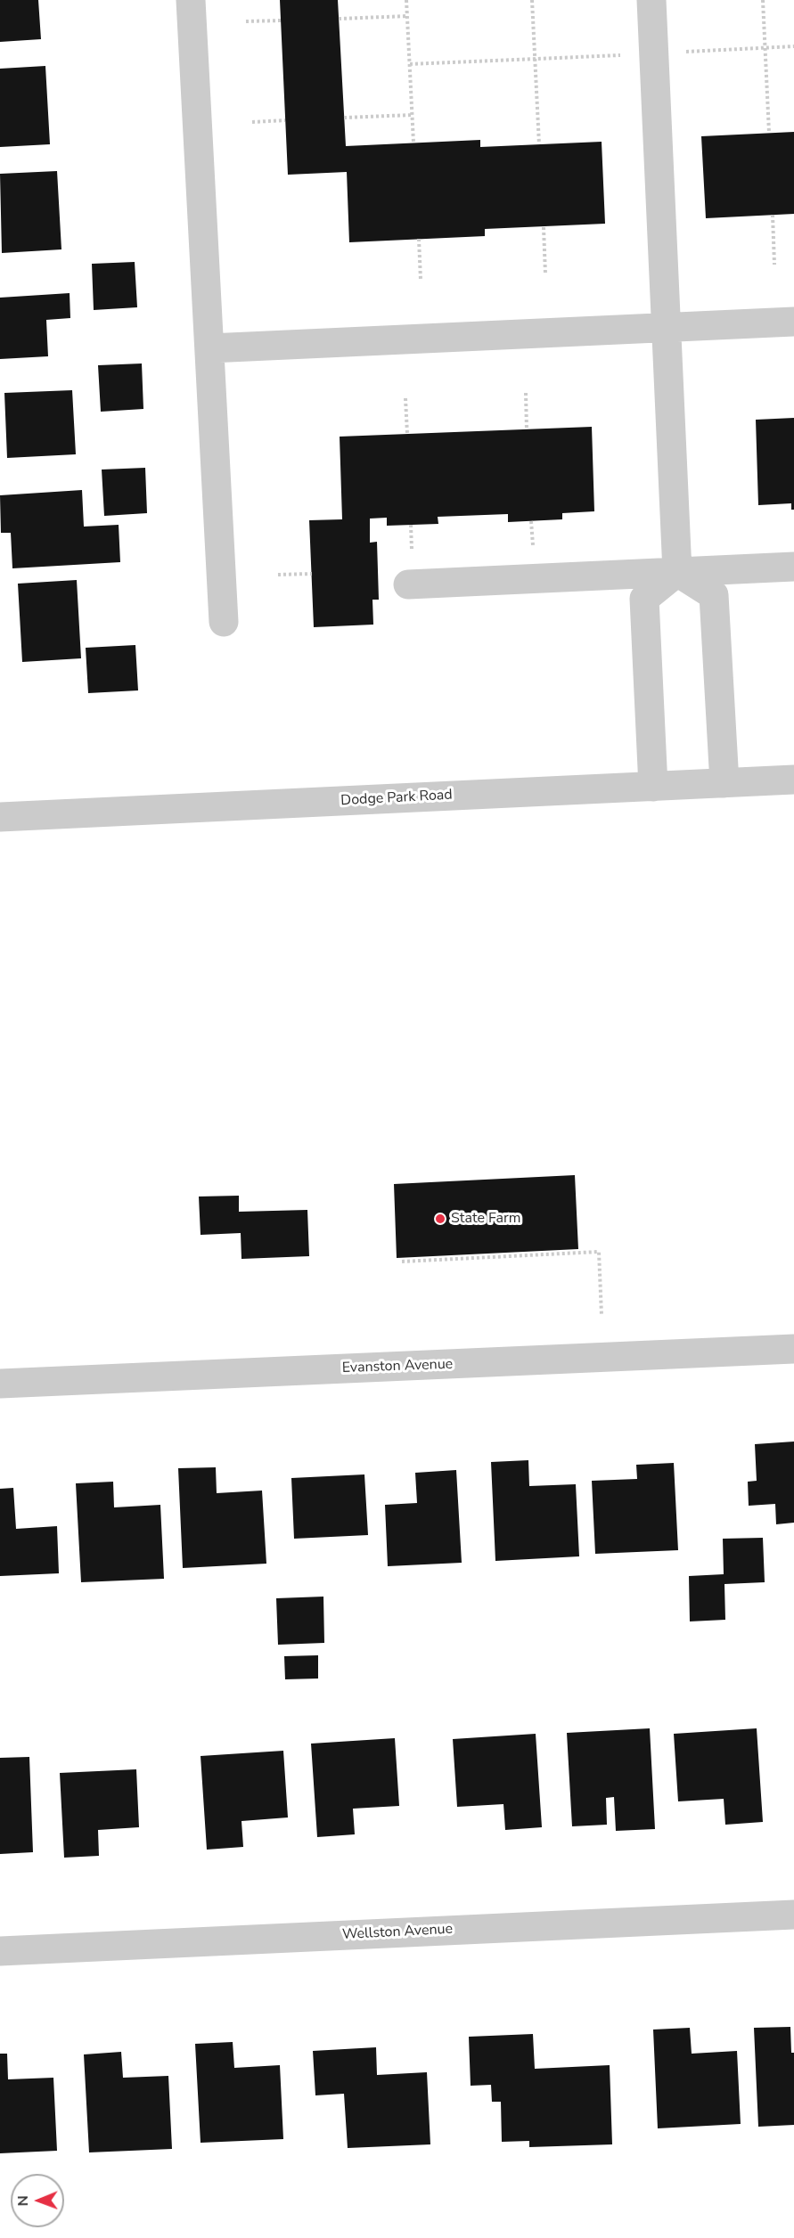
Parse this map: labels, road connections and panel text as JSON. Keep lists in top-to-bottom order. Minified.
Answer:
{"streets":{"street":["Dodge Park Road","Evanston Avenue","Wellston Avenue"]},"places":["State Farm"],"north":"left"}
